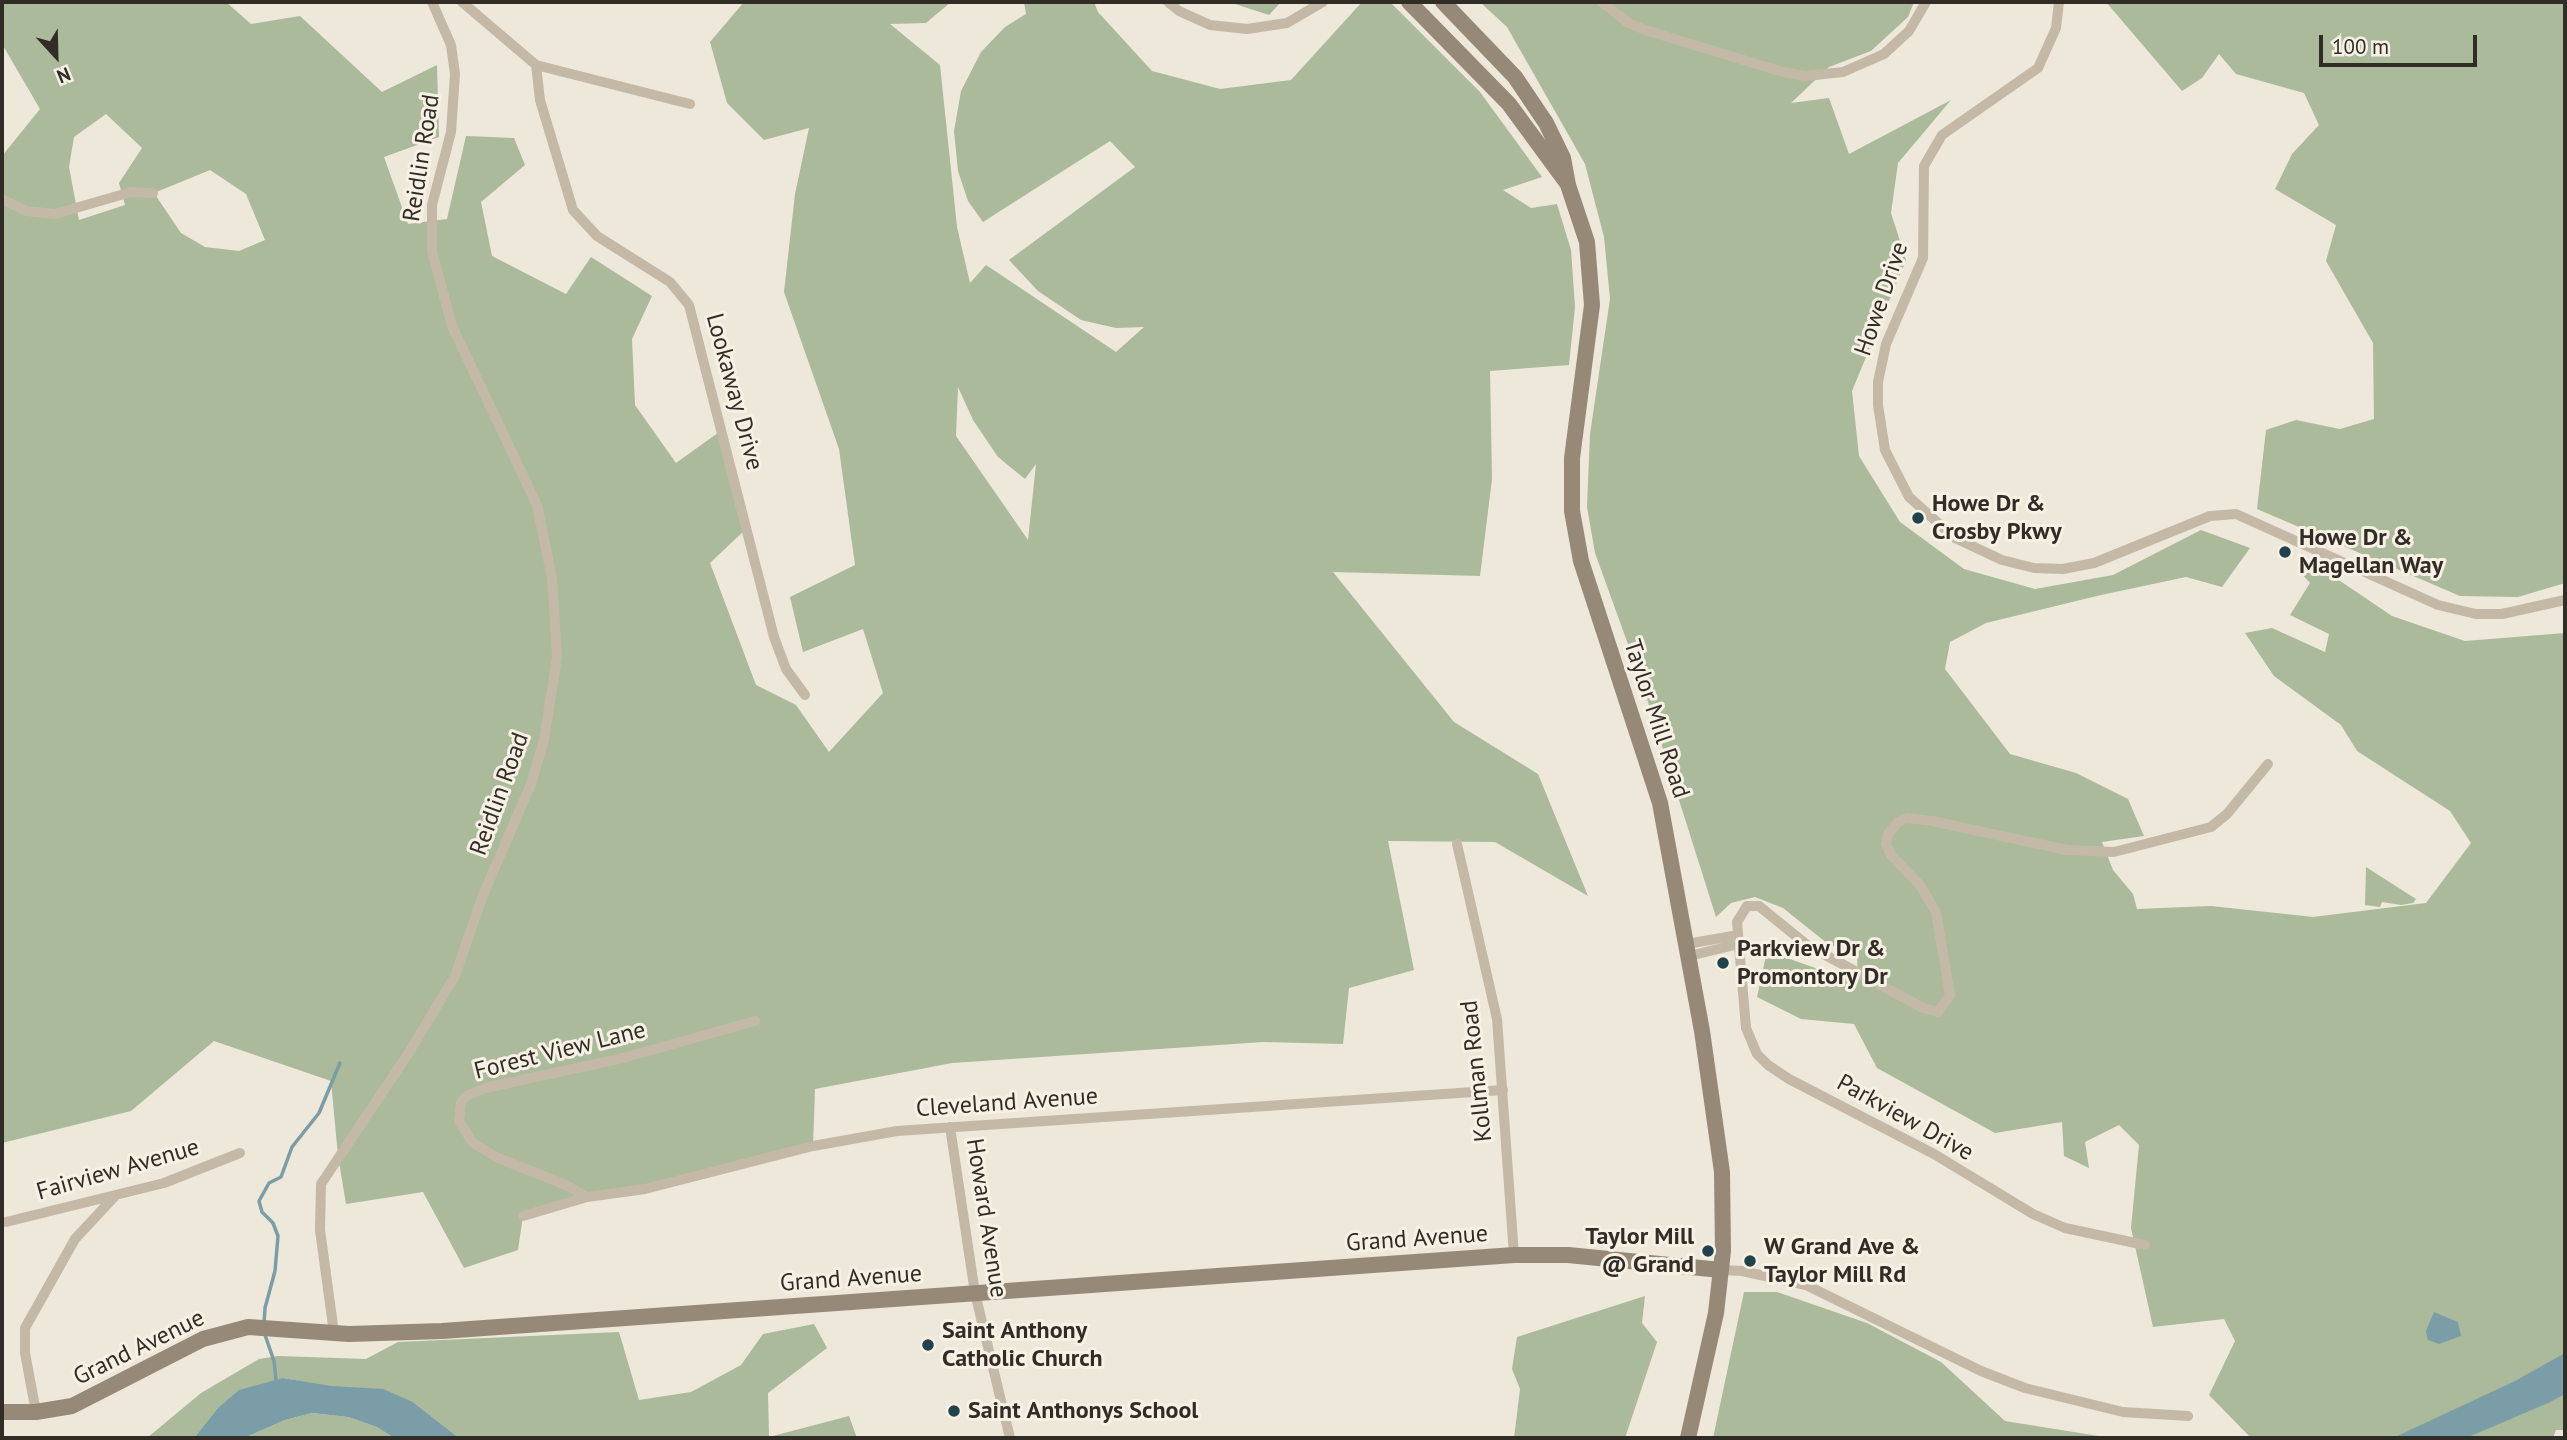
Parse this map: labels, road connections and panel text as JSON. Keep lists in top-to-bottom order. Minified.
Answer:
{"streets":{"street":["Reidlin Road","Howe Drive","Lookaway Drive","Taylor Mill Road","Forest View Lane","Kollman Road","Cleveland Avenue","Parkview Drive","Fairview Avenue","Howard Avenue","Grand Avenue"]},"crossings":[["Reidlin Road","Grand Avenue"],["Taylor Mill Road","Grand Avenue"],["Forest View Lane","Cleveland Avenue"],["Kollman Road","Cleveland Avenue"],["Kollman Road","Grand Avenue"],["Cleveland Avenue","Howard Avenue"],["Howard Avenue","Grand Avenue"]],"places":["Howe Dr & Crosby Pkwy","Howe Dr & Magellan Way","Parkview Dr & Promontory Dr","Taylor Mill @ Grand","W Grand Ave & Taylor Mill Rd","Saint Anthony Catholic Church","Saint Anthonys School"],"scale_bar":"100 m","north":"bottom"}
